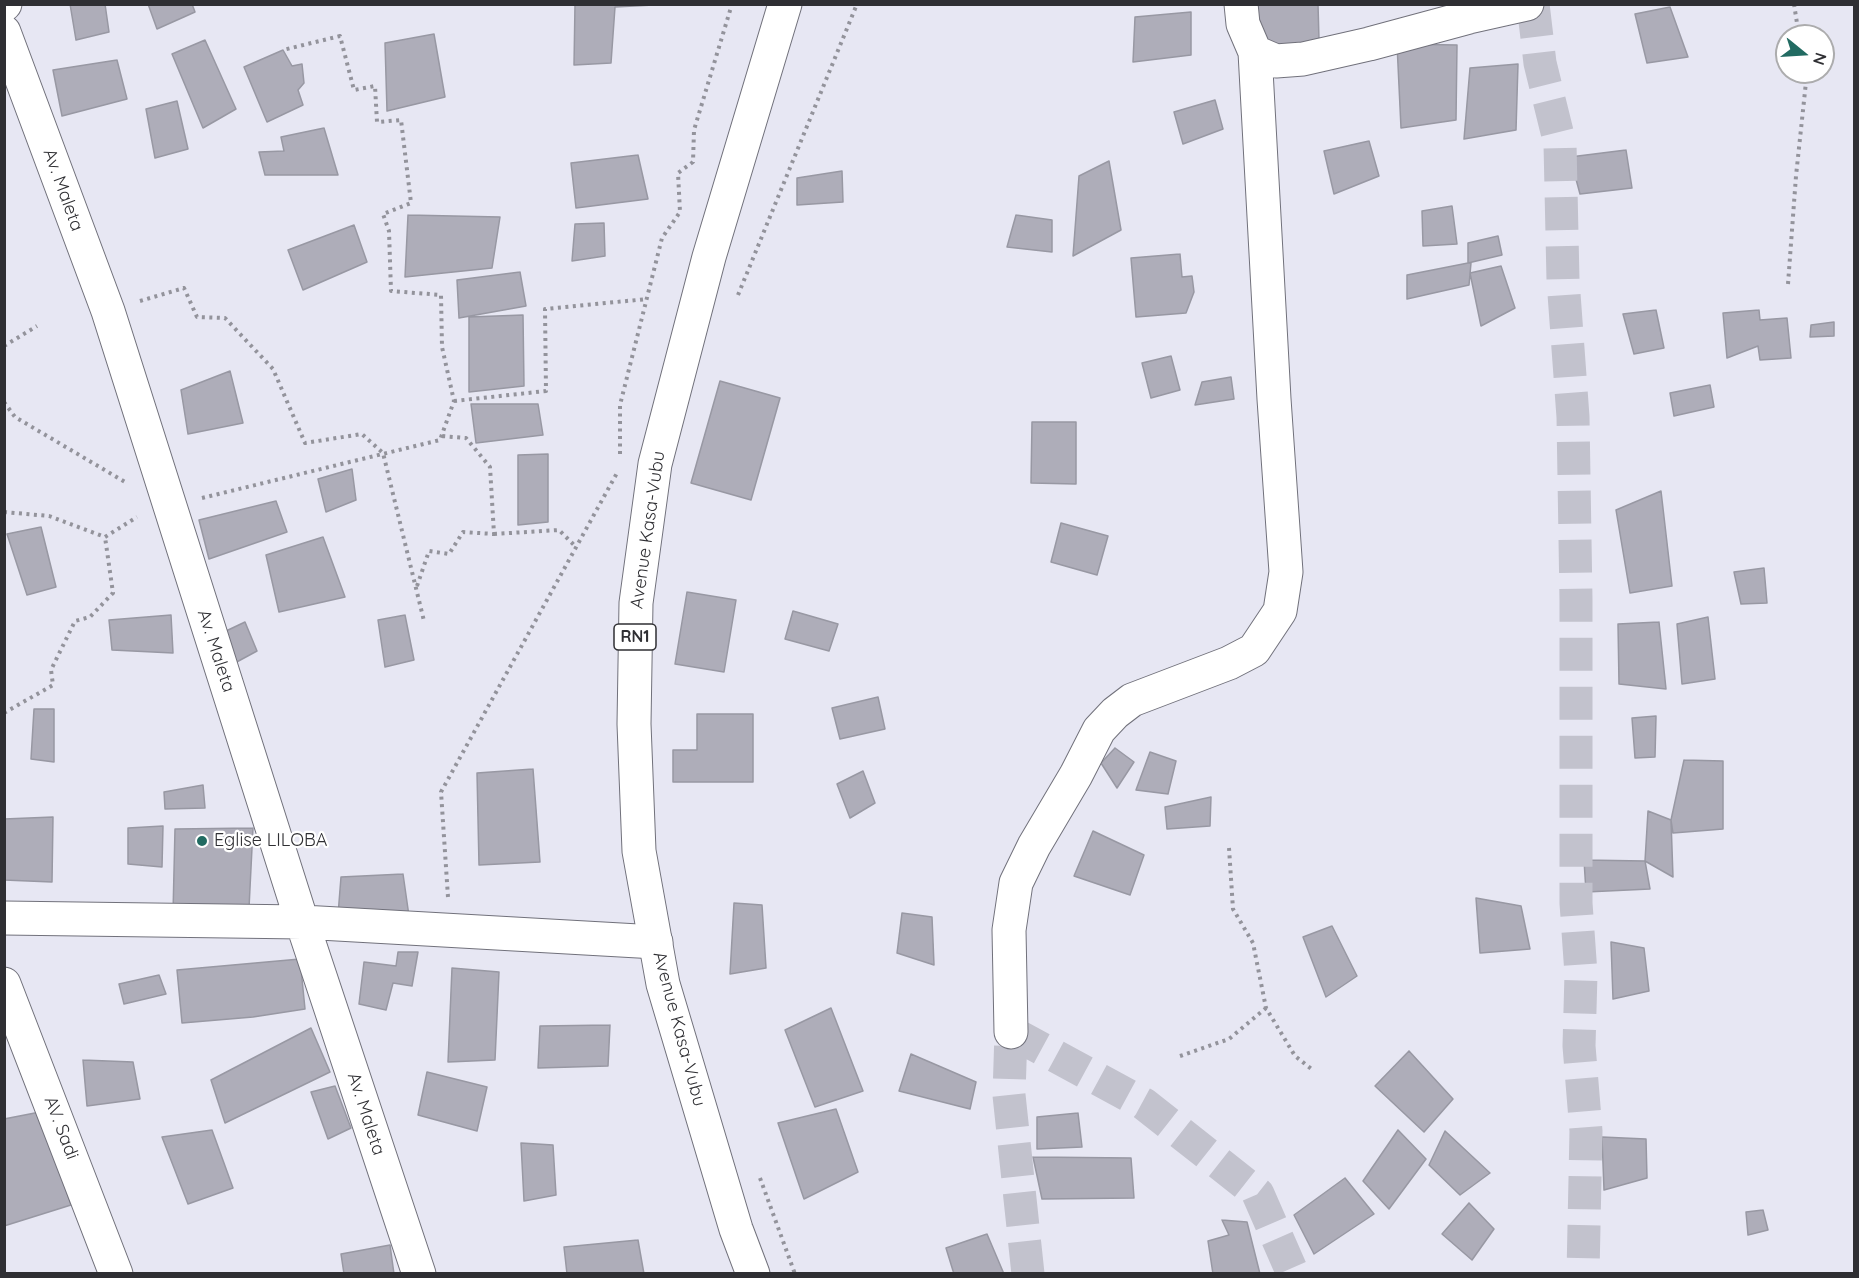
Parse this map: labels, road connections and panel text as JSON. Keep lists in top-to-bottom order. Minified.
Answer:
{"streets":{"main road":["Av. Maleta","Avenue Kasa-Vubu","RN1","AV. Sadi"]},"places":["Eglise LILOBA"],"north":"right"}
